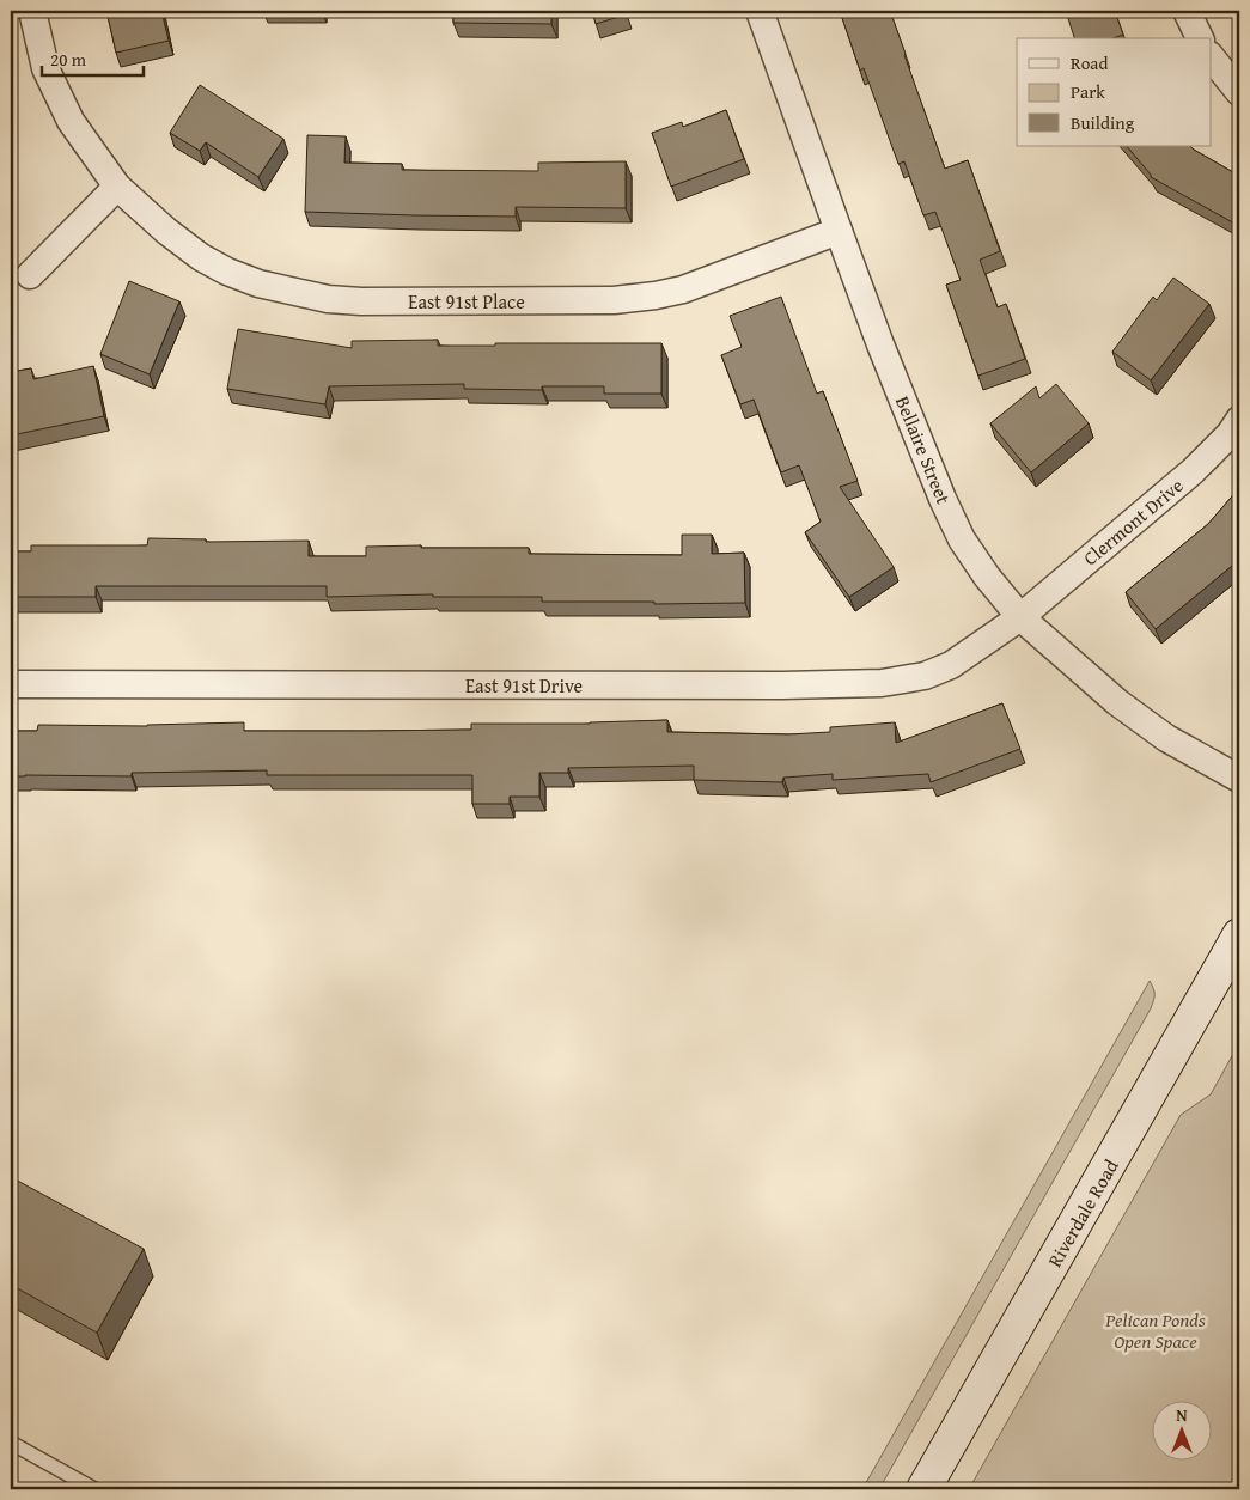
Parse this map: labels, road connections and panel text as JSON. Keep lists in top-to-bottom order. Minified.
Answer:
{"streets":{"street":["East 91st Place","Bellaire Street","Clermont Drive","East 91st Drive","Riverdale Road"]},"crossings":[["East 91st Place","Bellaire Street"],["Bellaire Street","Clermont Drive"],["Bellaire Street","East 91st Drive"],["Clermont Drive","East 91st Drive"]],"parks":["Pelican Ponds Open Space"],"legend":["Road","Park","Building"],"scale_bar":"20 m","north":"top"}
